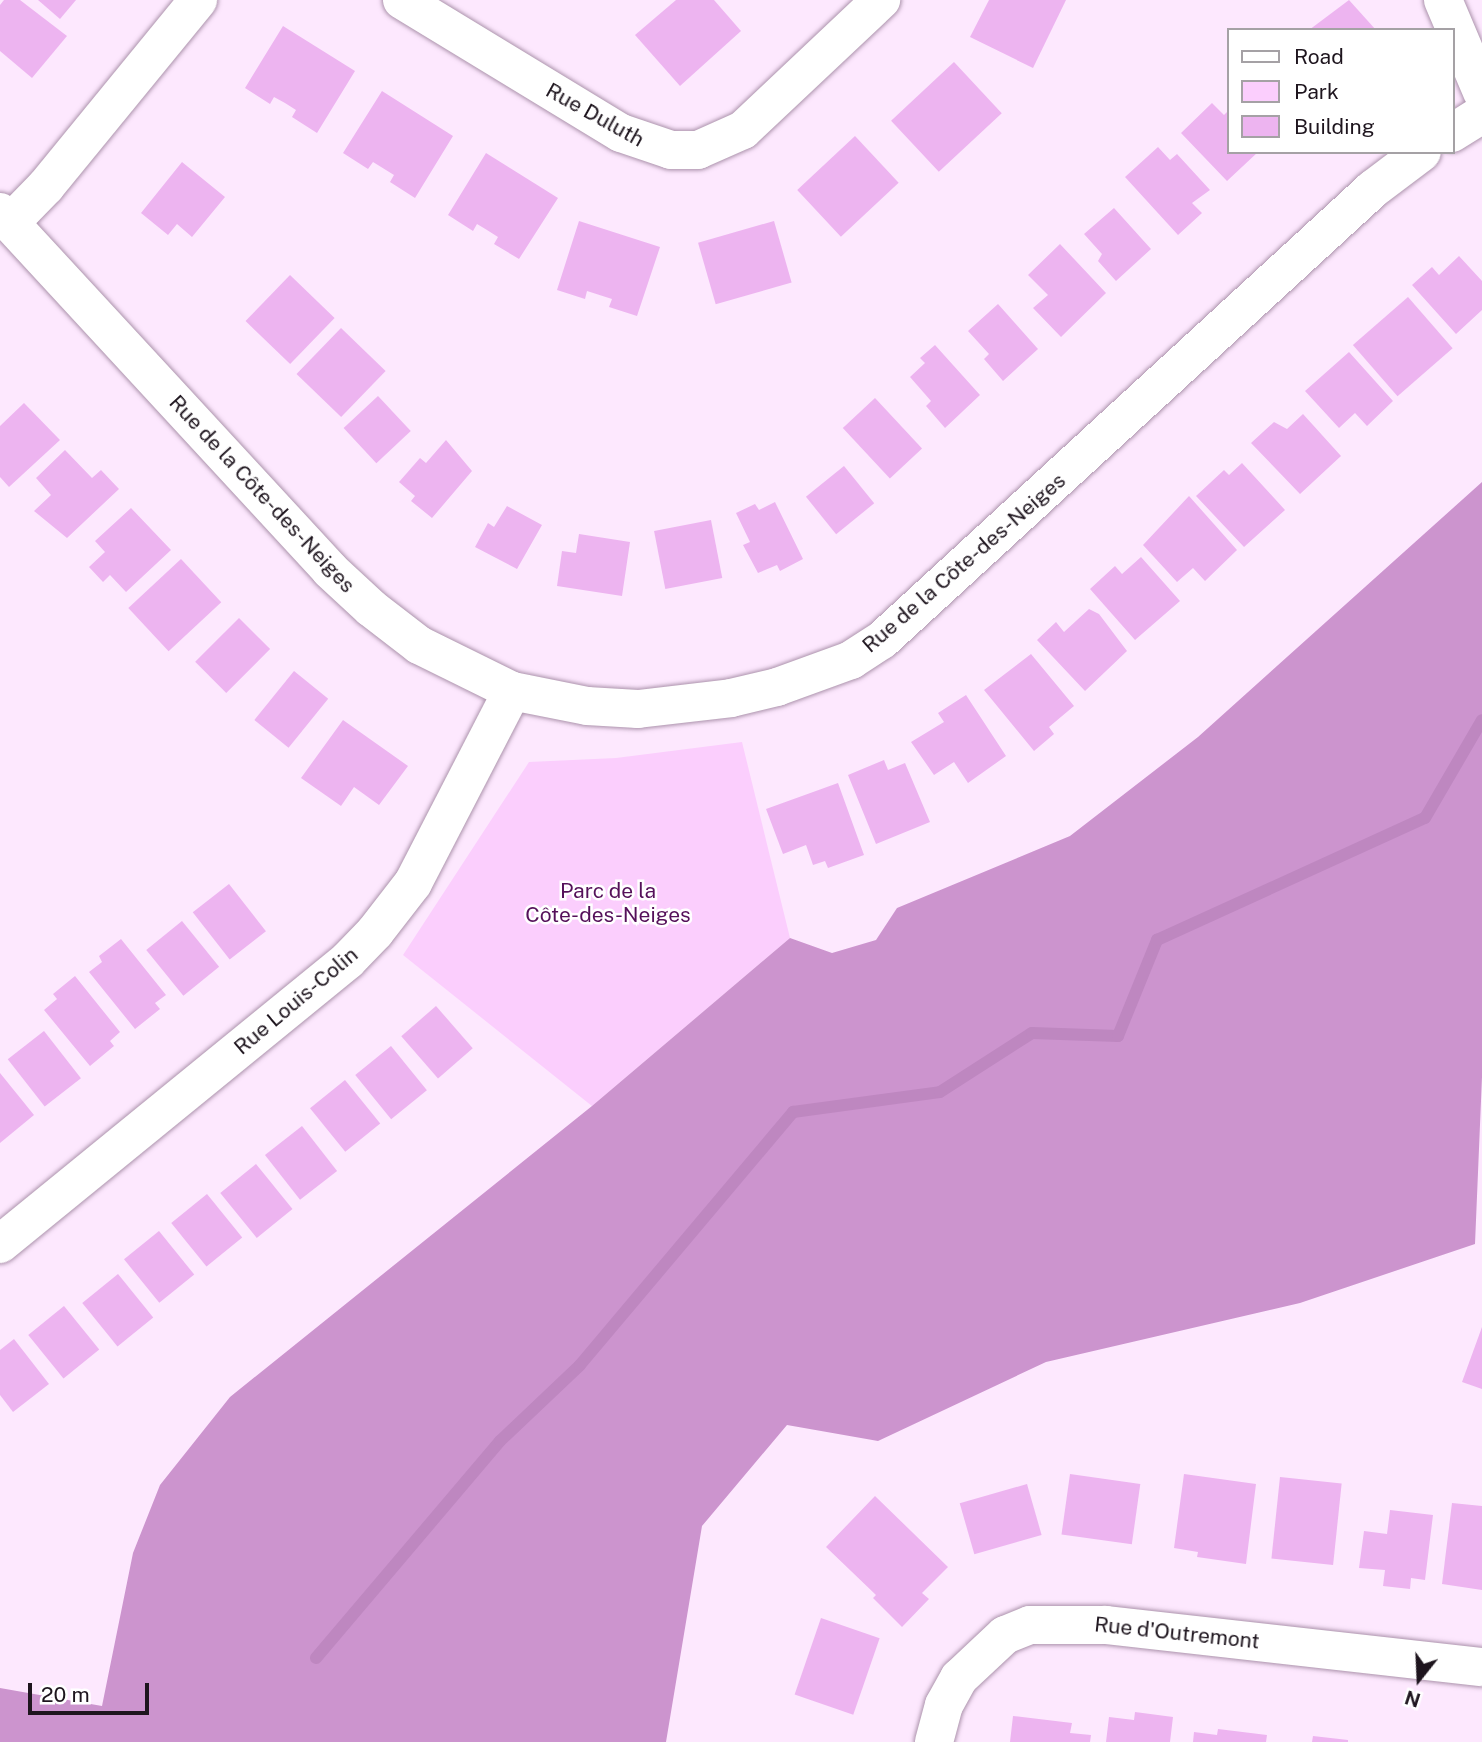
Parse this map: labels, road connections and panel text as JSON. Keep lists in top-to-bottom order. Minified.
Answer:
{"streets":{"street":["Rue Duluth","Rue de la Côte-des-Neiges","Rue Louis-Colin","Rue d'Outremont"]},"crossings":[["Rue de la Côte-des-Neiges","Rue Louis-Colin"]],"parks":["Parc de la Côte-des-Neiges"],"legend":["Road","Park","Building"],"scale_bar":"20 m","north":"bottom"}
